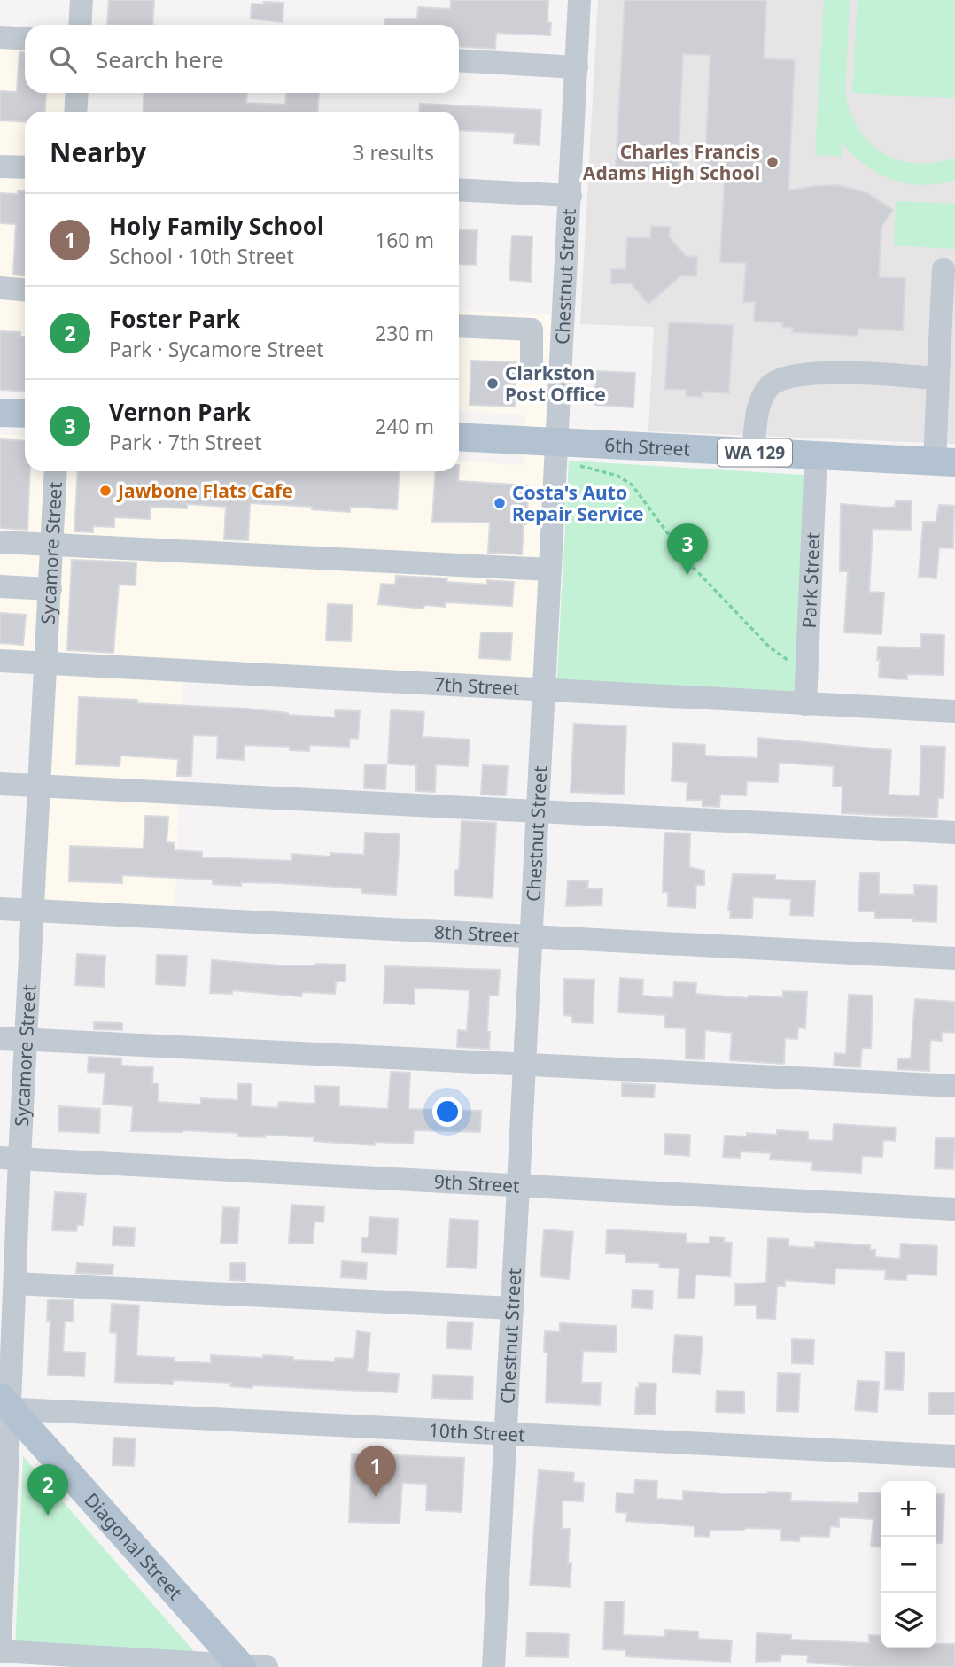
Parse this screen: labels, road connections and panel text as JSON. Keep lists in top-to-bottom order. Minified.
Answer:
{"streets":{"main road":["6th Street","WA 129","Diagonal Street"],"street":["Chestnut Street","Sycamore Street","Park Street","7th Street","8th Street","9th Street","10th Street"]},"crossings":[["Chestnut Street","6th Street"],["Chestnut Street","7th Street"],["Chestnut Street","8th Street"],["Chestnut Street","9th Street"],["Chestnut Street","10th Street"],["6th Street","Park Street"],["Sycamore Street","7th Street"],["Sycamore Street","8th Street"],["Sycamore Street","9th Street"],["Sycamore Street","10th Street"],["Sycamore Street","Diagonal Street"],["Park Street","7th Street"],["10th Street","Diagonal Street"]],"places":["Charles Francis Adams High School","Clarkston Post Office","Jawbone Flats Cafe","Costa's Auto Repair Service"],"page":{"search":"Search here","heading":["Nearby","3 results"],"list":[{"mark":"1","name":"Holy Family School","note":"School · 10th Street","value":"160 m"},{"mark":"2","name":"Foster Park","note":"Park · Sycamore Street","value":"230 m"},{"mark":"3","name":"Vernon Park","note":"Park · 7th Street","value":"240 m"}],"pins":["3","1","2"],"map_buttons":["+","−"]}}
